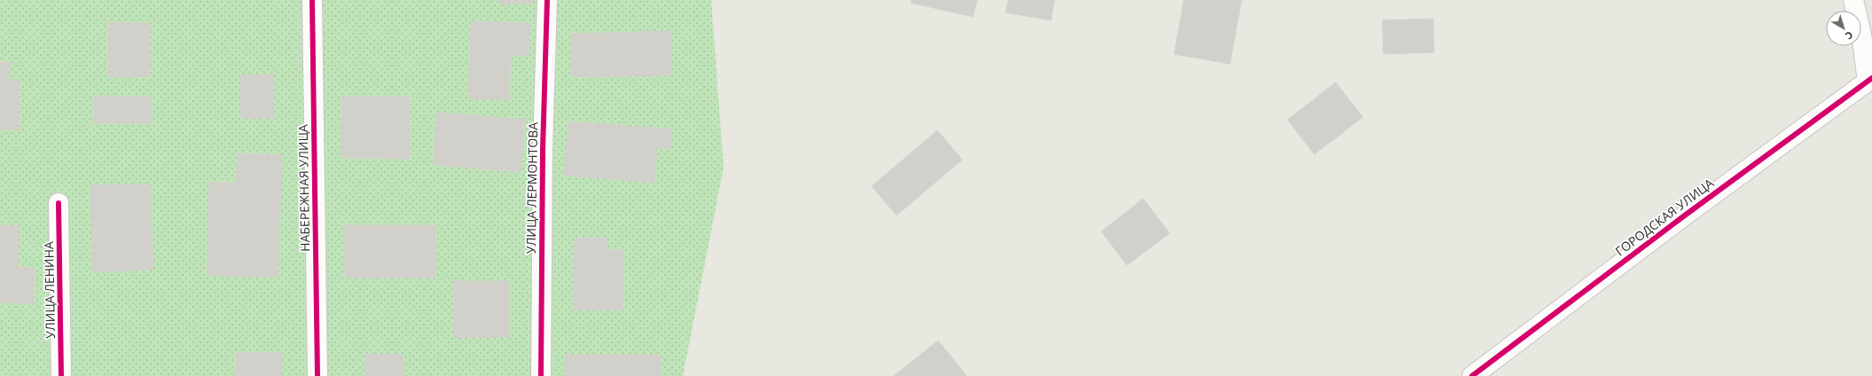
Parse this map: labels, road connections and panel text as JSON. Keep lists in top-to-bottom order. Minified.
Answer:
{"streets":{"street":["НАБЕРЕЖНАЯ УЛИЦА","УЛИЦА ЛЕРМОНТОВА","ГОРОДСКАЯ УЛИЦА","УЛИЦА ЛЕНИНА"]},"north":"bottom right"}
